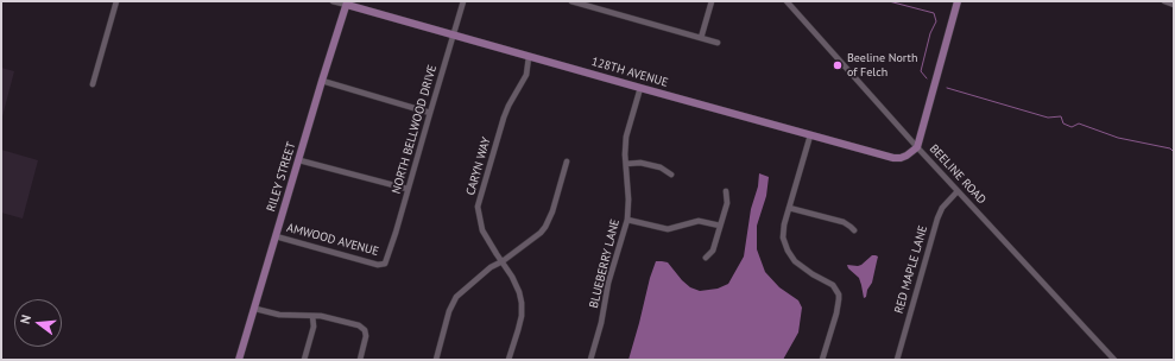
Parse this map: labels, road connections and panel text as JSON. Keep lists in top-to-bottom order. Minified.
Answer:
{"streets":{"street":["128TH AVENUE","NORTH BELLWOOD DRIVE","CARYN WAY","BEELINE ROAD","RILEY STREET","AMWOOD AVENUE","BLUEBERRY LANE","RED MAPLE LANE"]},"crossings":[["128TH AVENUE","NORTH BELLWOOD DRIVE"],["128TH AVENUE","CARYN WAY"],["128TH AVENUE","BEELINE ROAD"],["128TH AVENUE","RILEY STREET"],["128TH AVENUE","BLUEBERRY LANE"],["NORTH BELLWOOD DRIVE","AMWOOD AVENUE"],["BEELINE ROAD","RED MAPLE LANE"],["RILEY STREET","AMWOOD AVENUE"]],"places":["Beeline North of Felch"],"north":"left"}
